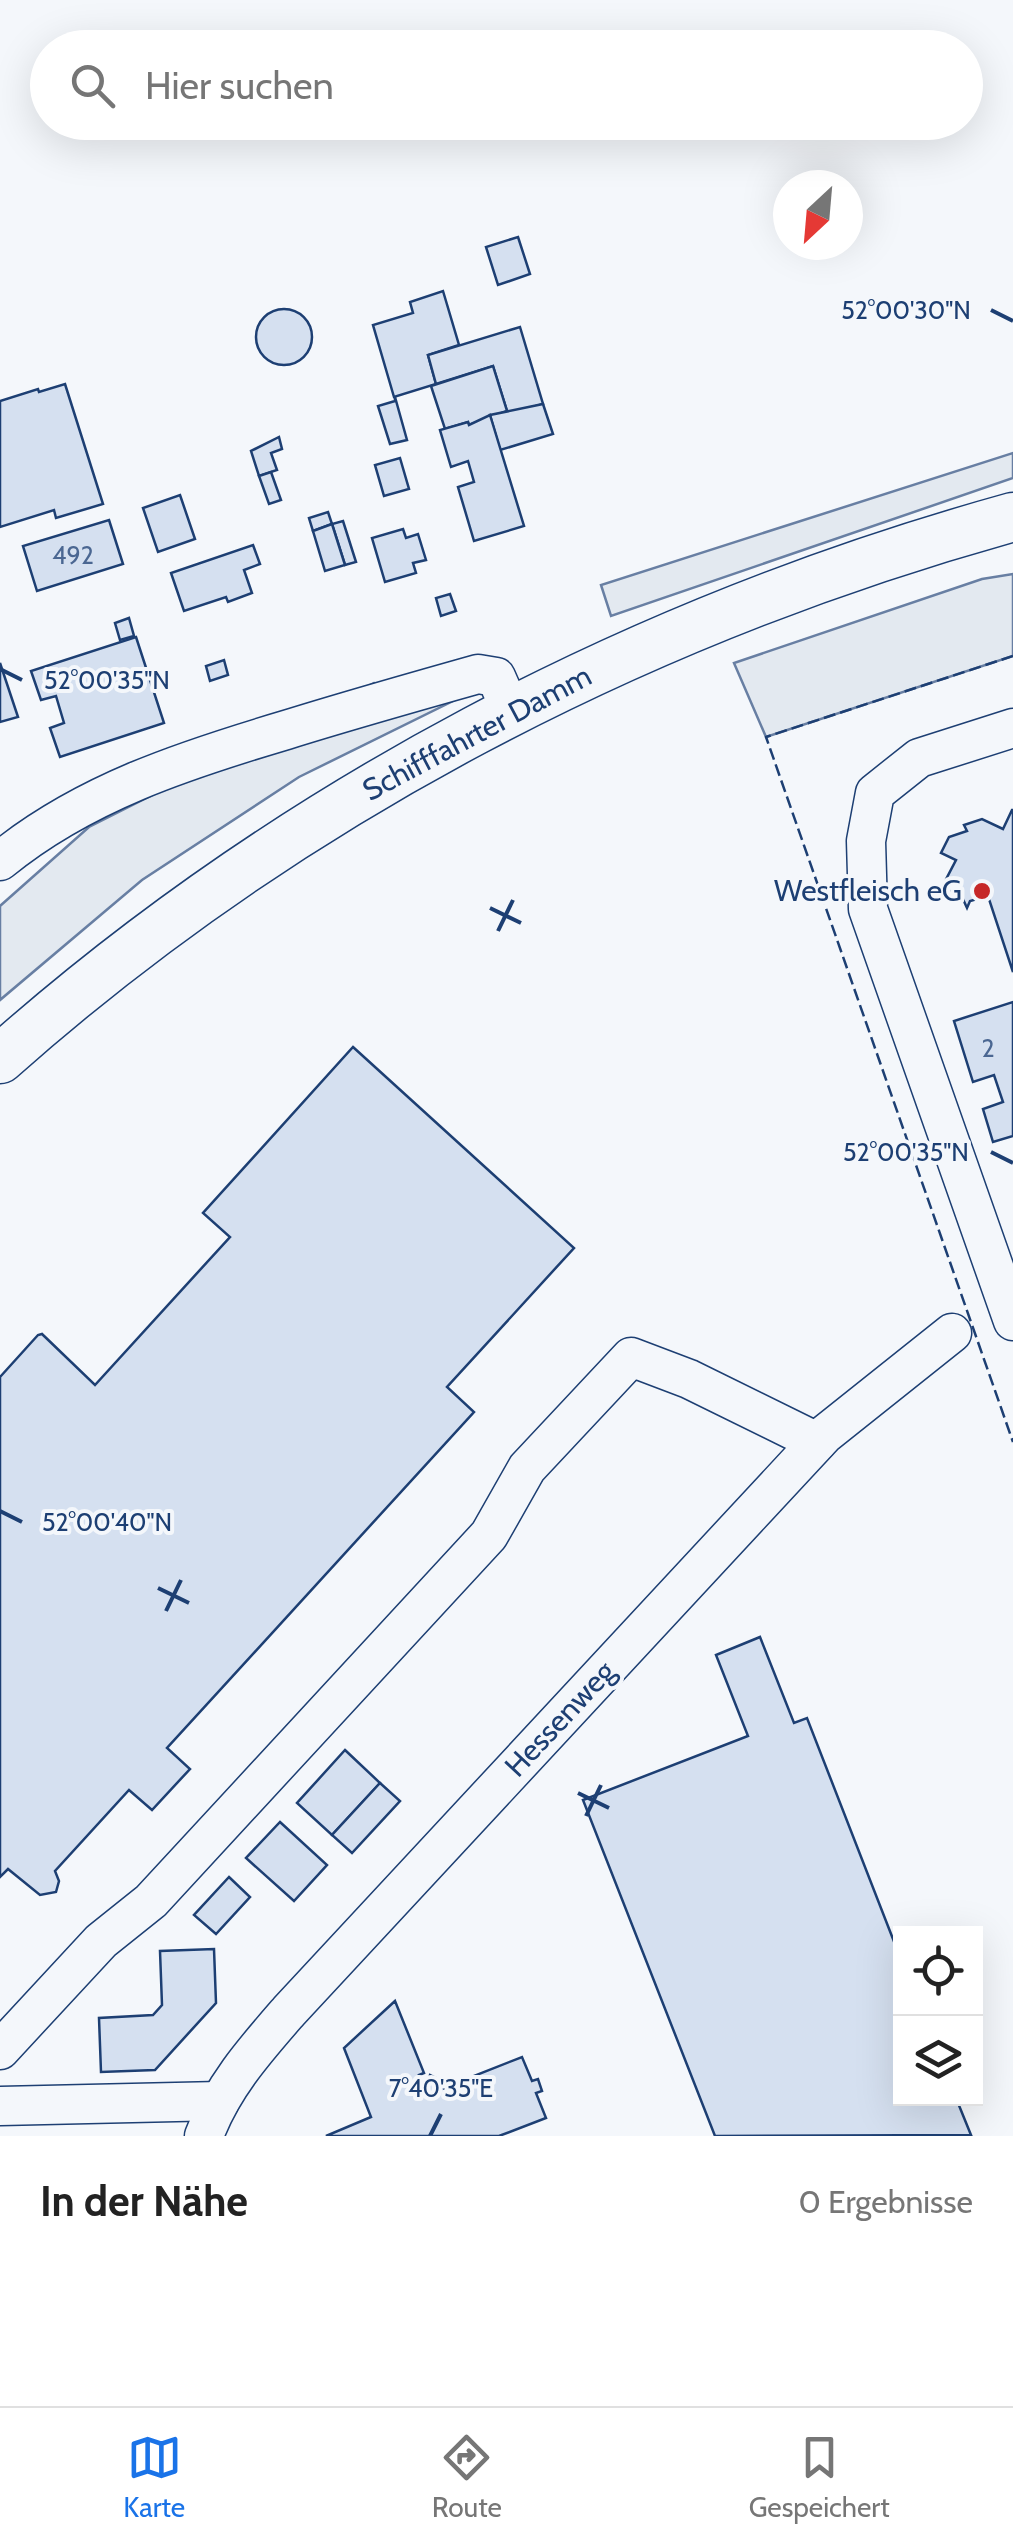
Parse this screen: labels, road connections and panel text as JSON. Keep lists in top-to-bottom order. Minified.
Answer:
{"streets":{"main road":["Schifffahrter Damm"],"street":["Hessenweg"]},"places":["Westfleisch eG"],"house_numbers":["492","2"],"north":"bottom left","page":{"search":"Hier suchen","heading":["In der Nähe","0 Ergebnisse"],"nav":["Karte","Route","Gespeichert"]},"coordinates":["52°00'30\"N","52°00'35\"N","52°00'40\"N","7°40'35\"E"]}
